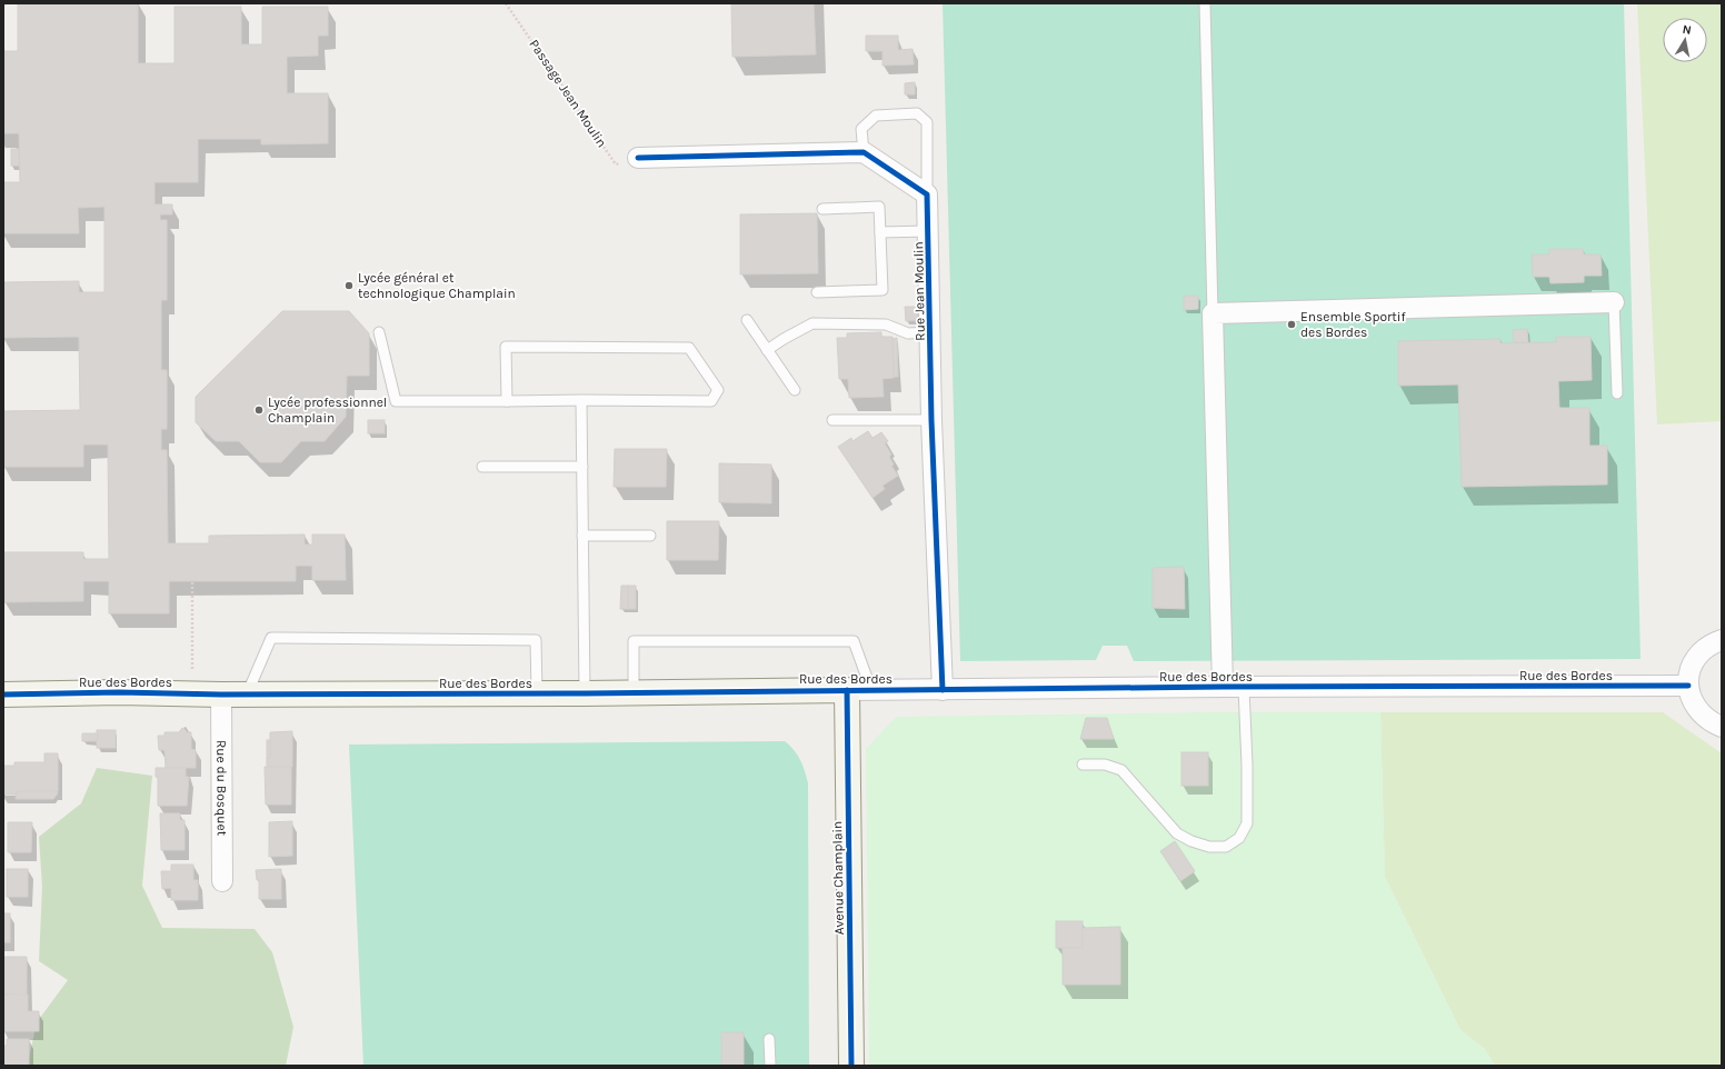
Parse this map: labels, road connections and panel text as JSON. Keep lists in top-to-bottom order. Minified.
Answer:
{"streets":{"street":["Rue Jean Moulin","Rue des Bordes","Rue du Bosquet","Avenue Champlain"],"path":["Passage Jean Moulin"]},"crossings":[["Rue Jean Moulin","Rue des Bordes"],["Rue des Bordes","Rue du Bosquet"],["Rue des Bordes","Avenue Champlain"]],"places":["Lycée général et technologique Champlain","Ensemble Sportif des Bordes","Lycée professionnel Champlain"],"north":"top"}
